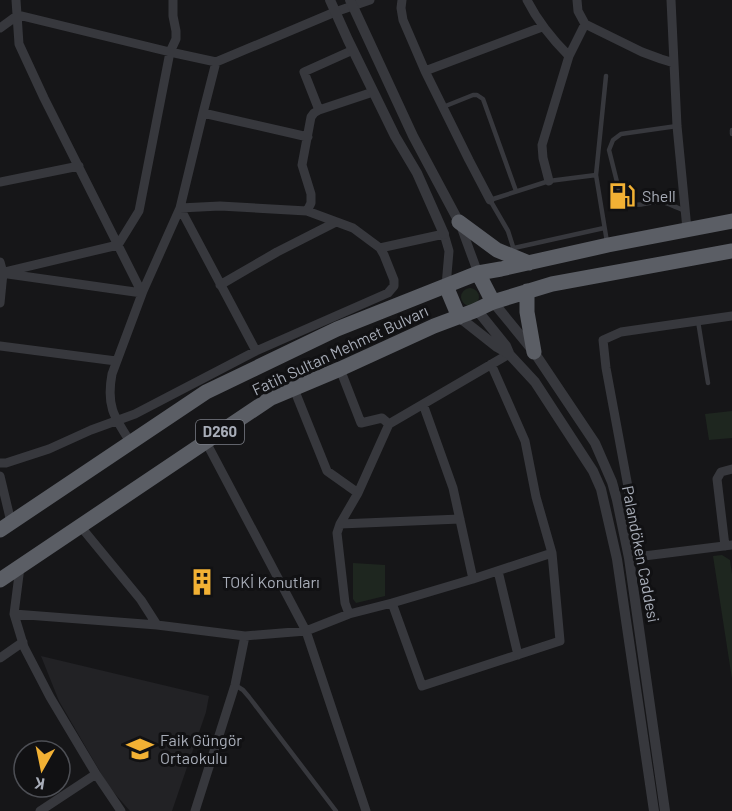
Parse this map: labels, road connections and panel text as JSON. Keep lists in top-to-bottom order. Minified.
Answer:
{"streets":{"highway":["Fatih Sultan Mehmet Bulvarı","D260"],"street":["Palandöken Caddesi"]},"crossings":[["Fatih Sultan Mehmet Bulvarı","D260"],["Fatih Sultan Mehmet Bulvarı","Palandöken Caddesi"],["D260","Palandöken Caddesi"]],"places":{"fuel station":["Shell"],"building":["TOKİ Konutları"],"school or university":["Faik Güngör Ortaokulu"]},"north":"bottom"}
